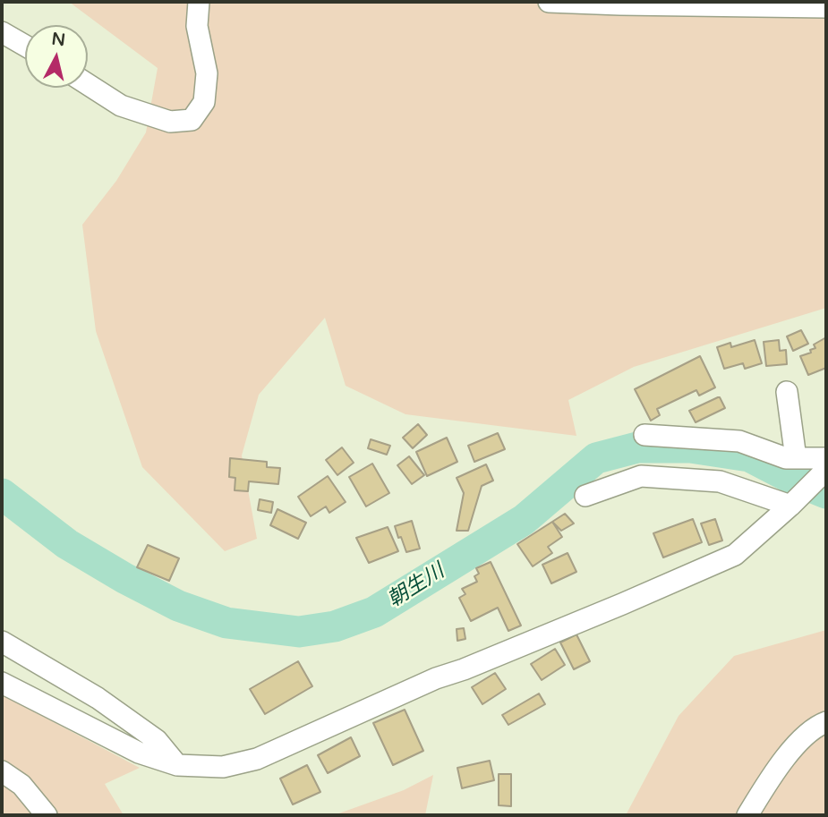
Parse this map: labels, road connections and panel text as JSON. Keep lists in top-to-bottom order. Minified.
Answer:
{"water":["朝生川"],"north":"top"}
